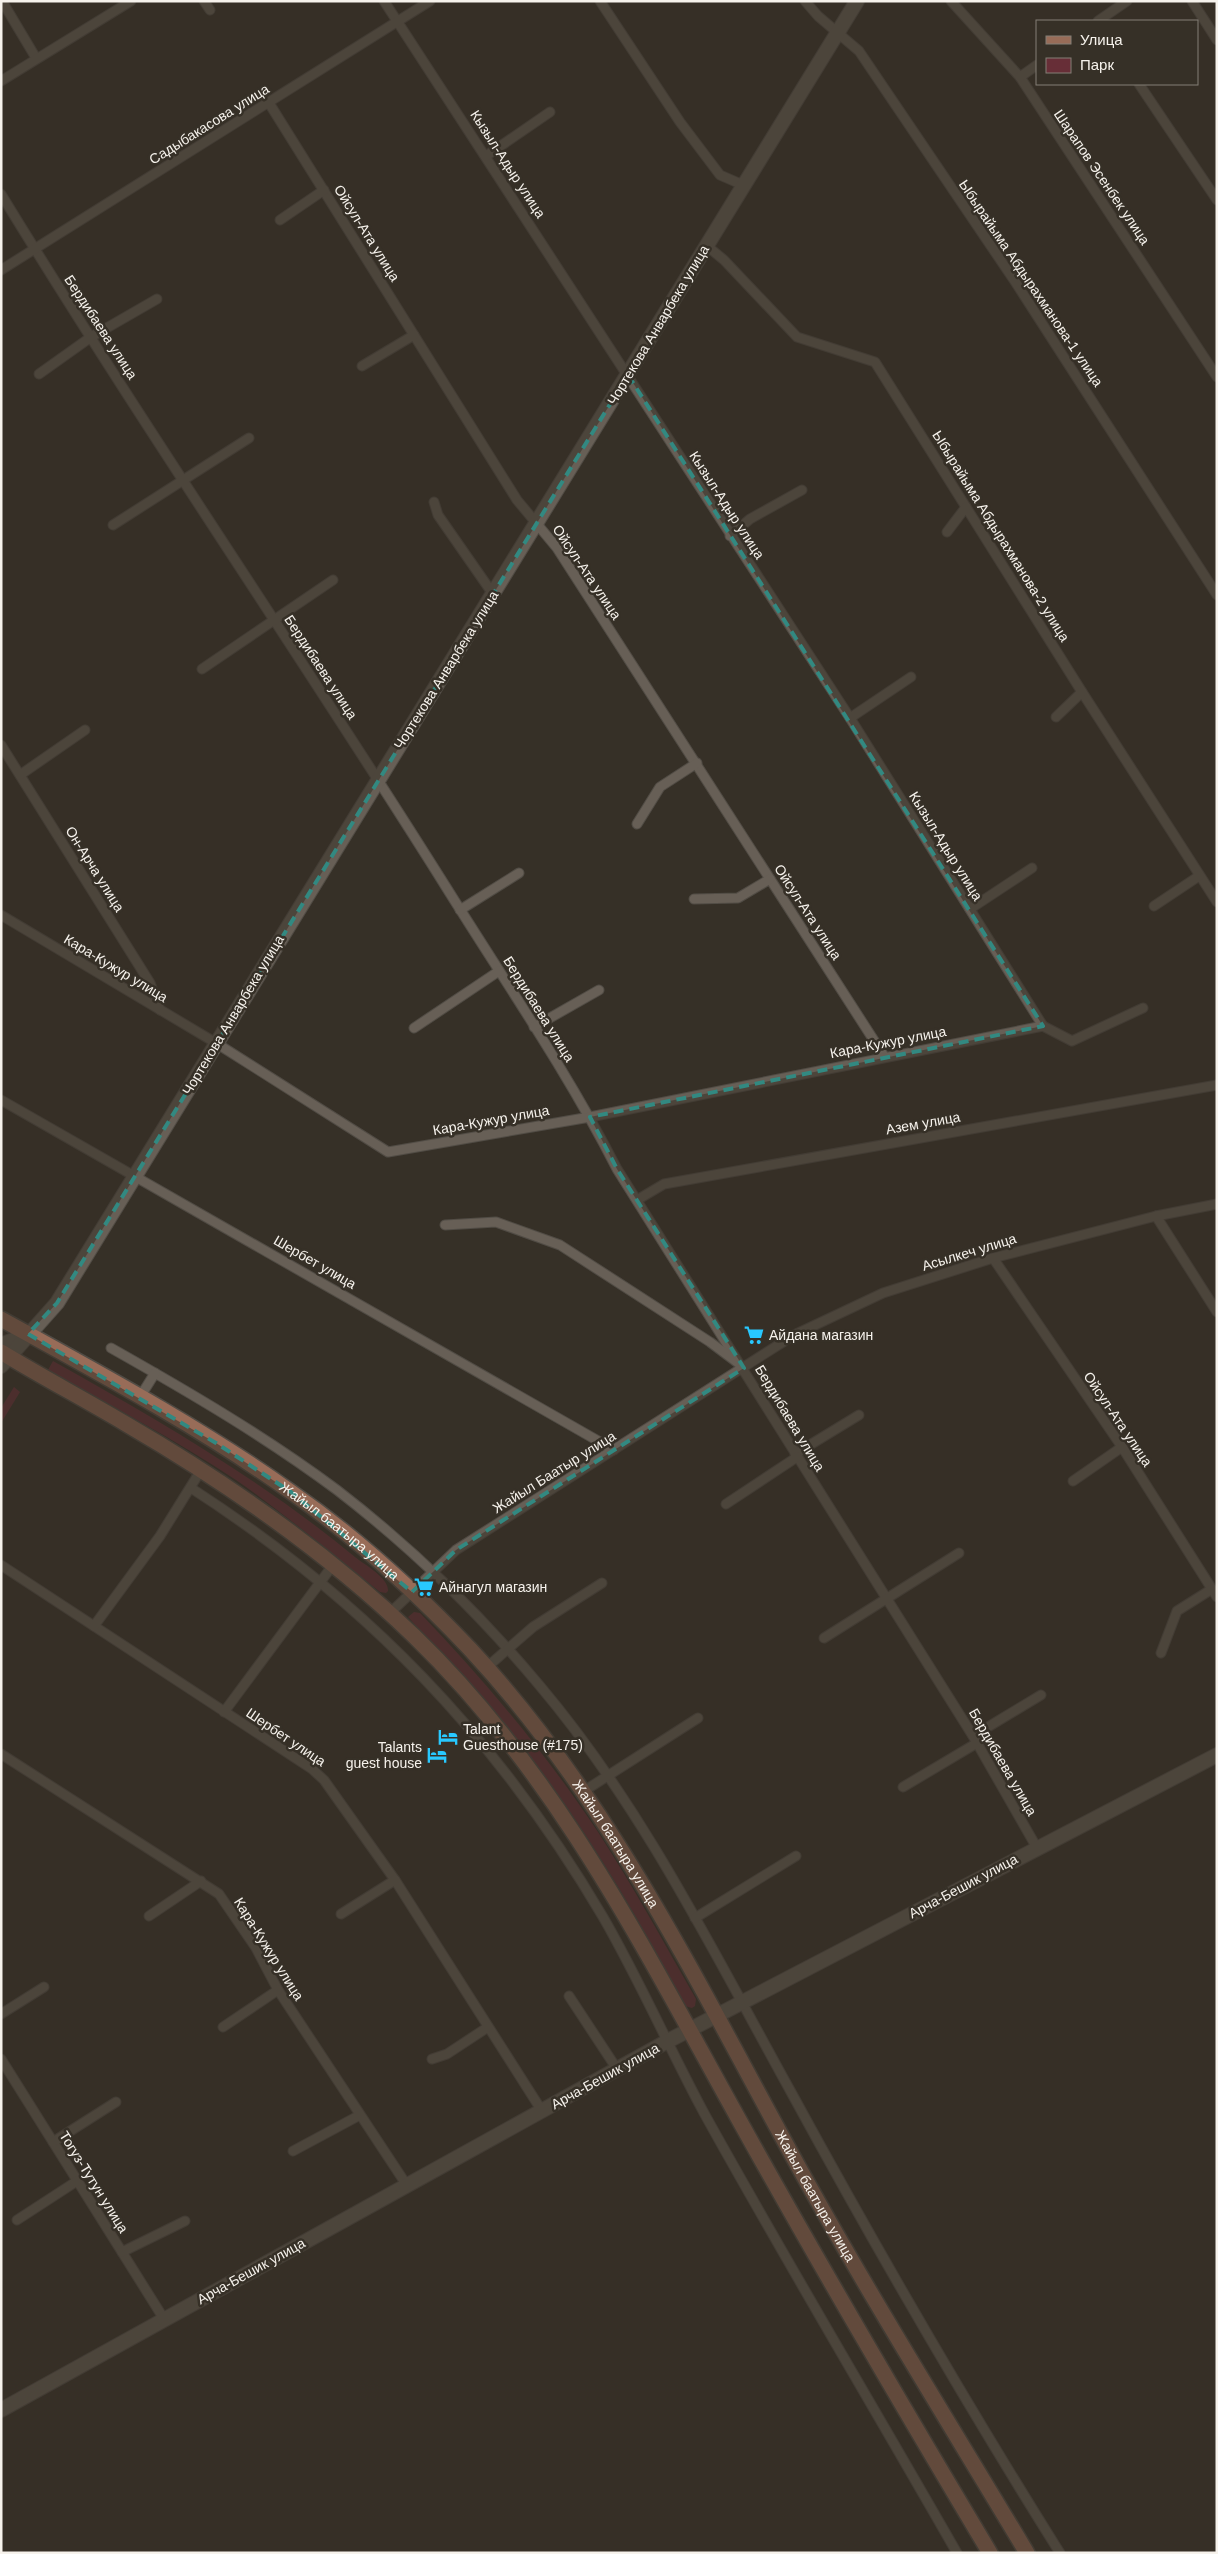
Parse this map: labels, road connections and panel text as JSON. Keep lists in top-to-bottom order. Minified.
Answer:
{"streets":{"main road":["Жайыл баатыра улица"],"street":["Садыбакасова улица","Кызыл-Адыр улица","Шарапов Эсенбек улица","Ойсул-Ата улица","Ыбырайыма Абдырахманова-1 улица","Чортекова Анварбека улица","Бердибаева улица","Ыбырайыма Абдырахманова-2 улица","Он-Арча улица","Кара-Кужур улица","Азем улица","Асылкеч улица","Шербет улица","Жайыл Баатыр улица","Арча-Бешик улица","Тогуз-Тутун улица"]},"crossings":[["Садыбакасова улица","Кызыл-Адыр улица"],["Садыбакасова улица","Ойсул-Ата улица"],["Садыбакасова улица","Бердибаева улица"],["Кызыл-Адыр улица","Чортекова Анварбека улица"],["Кызыл-Адыр улица","Кара-Кужур улица"],["Ойсул-Ата улица","Чортекова Анварбека улица"],["Ойсул-Ата улица","Кара-Кужур улица"],["Ойсул-Ата улица","Асылкеч улица"],["Ыбырайыма Абдырахманова-1 улица","Чортекова Анварбека улица"],["Чортекова Анварбека улица","Бердибаева улица"],["Чортекова Анварбека улица","Ыбырайыма Абдырахманова-2 улица"],["Чортекова Анварбека улица","Кара-Кужур улица"],["Чортекова Анварбека улица","Шербет улица"],["Чортекова Анварбека улица","Жайыл баатыра улица"],["Бердибаева улица","Кара-Кужур улица"],["Бердибаева улица","Азем улица"],["Бердибаева улица","Асылкеч улица"],["Бердибаева улица","Жайыл Баатыр улица"],["Бердибаева улица","Арча-Бешик улица"],["Он-Арча улица","Кара-Кужур улица"],["Кара-Кужур улица","Арча-Бешик улица"],["Асылкеч улица","Жайыл Баатыр улица"],["Шербет улица","Жайыл Баатыр улица"],["Шербет улица","Арча-Бешик улица"],["Жайыл Баатыр улица","Жайыл баатыра улица"],["Жайыл баатыра улица","Арча-Бешик улица"],["Арча-Бешик улица","Тогуз-Тутун улица"]],"places":{"supermarket":["Айдана магазин","Айнагул магазин"],"hotel":["Talant Guesthouse (#175)","Talants guest house"]},"legend":["Улица","Парк"]}
